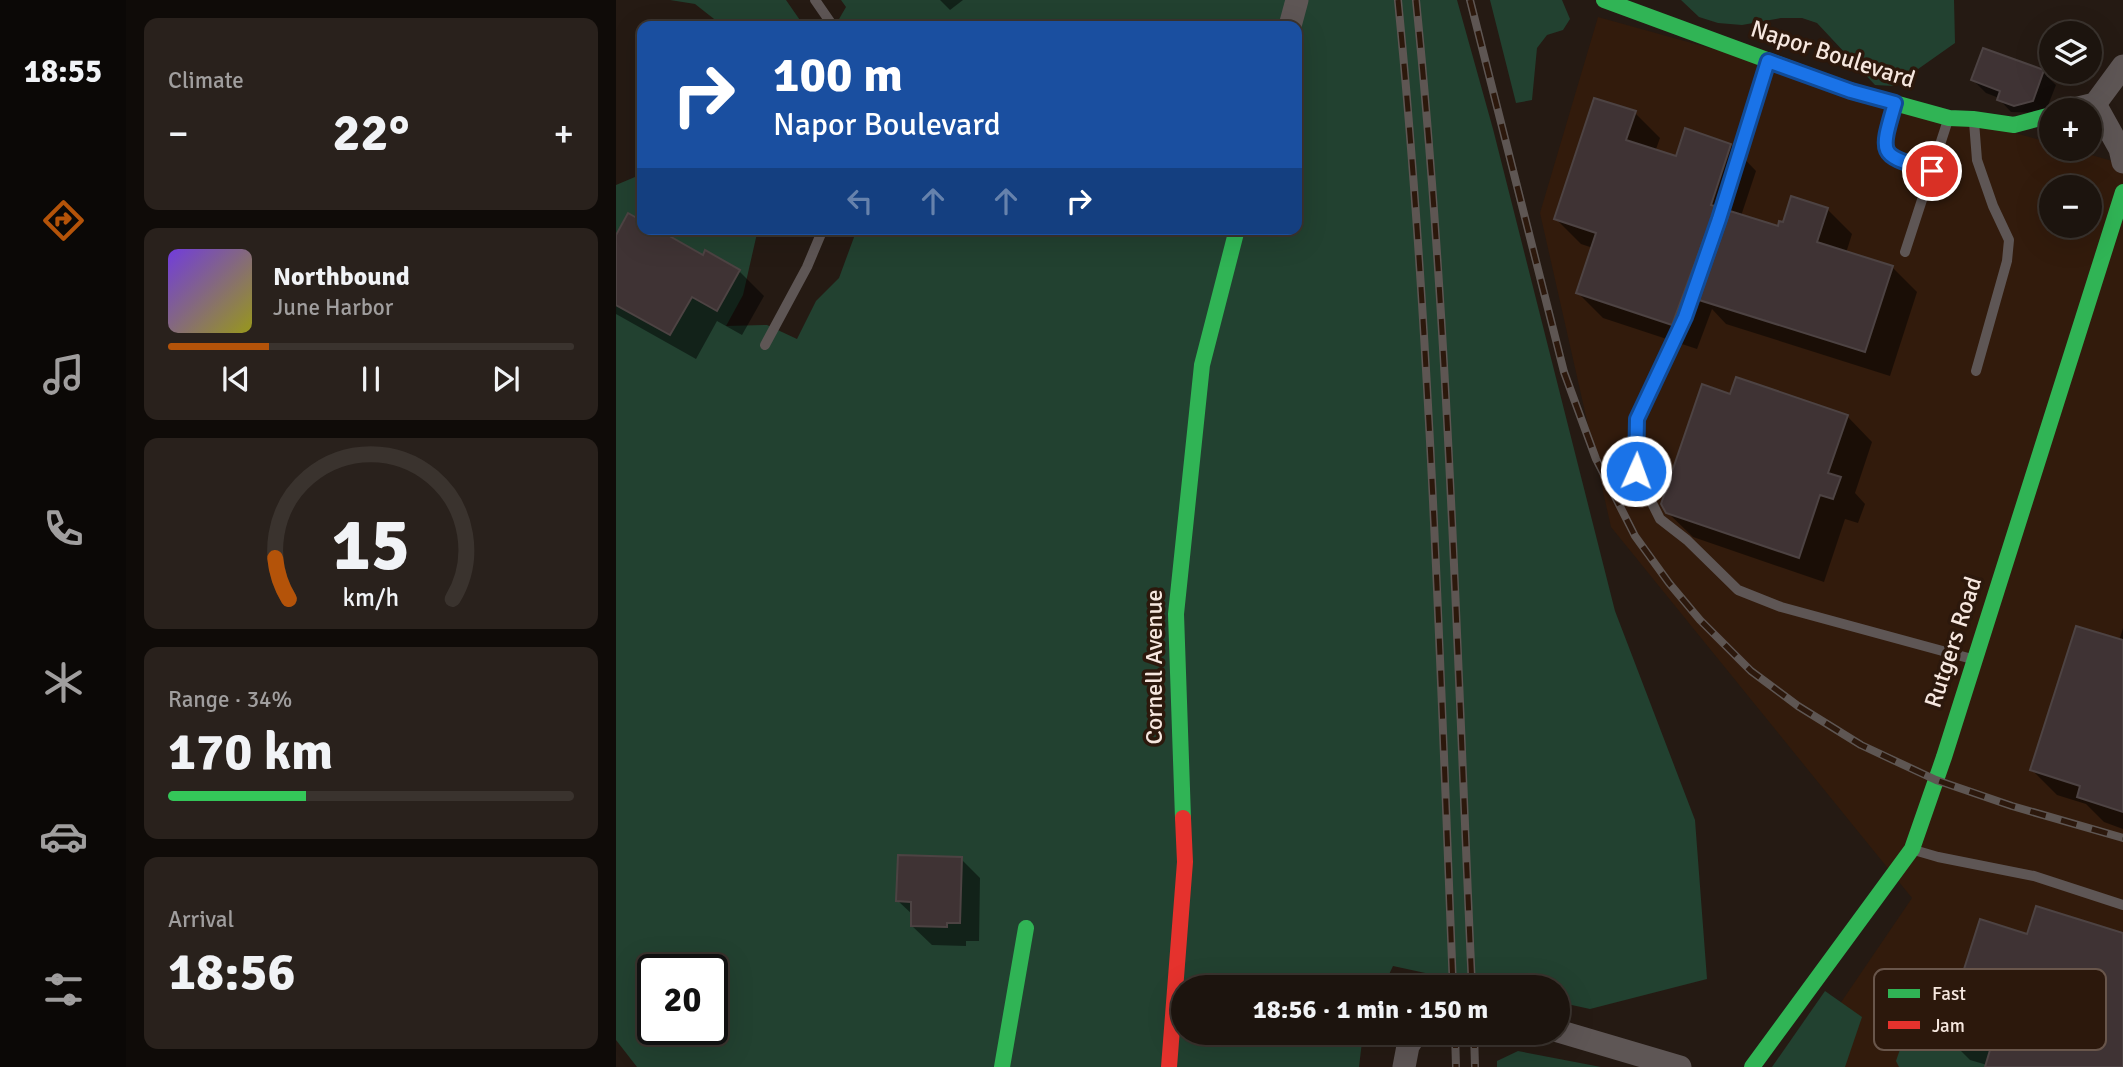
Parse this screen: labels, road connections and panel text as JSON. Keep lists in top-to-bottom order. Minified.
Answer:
{"streets":{"street":["Napor Boulevard","Rutgers Road","Cornell Avenue"]},"legend":["Fast","Jam"],"page":{"tabs":"18:55","tile":["Climate",["Range · 34%","170 km"],["Arrival","18:56"]],"map_buttons":["+","−"],"turn":["100 m","Napor Boulevard"],"heat":["−","22°","+"],"song":["Northbound","June Harbor"],"limit":"20","trip":"18:56 · 1 min · 150 m","gauge":["15","km/h"]}}
